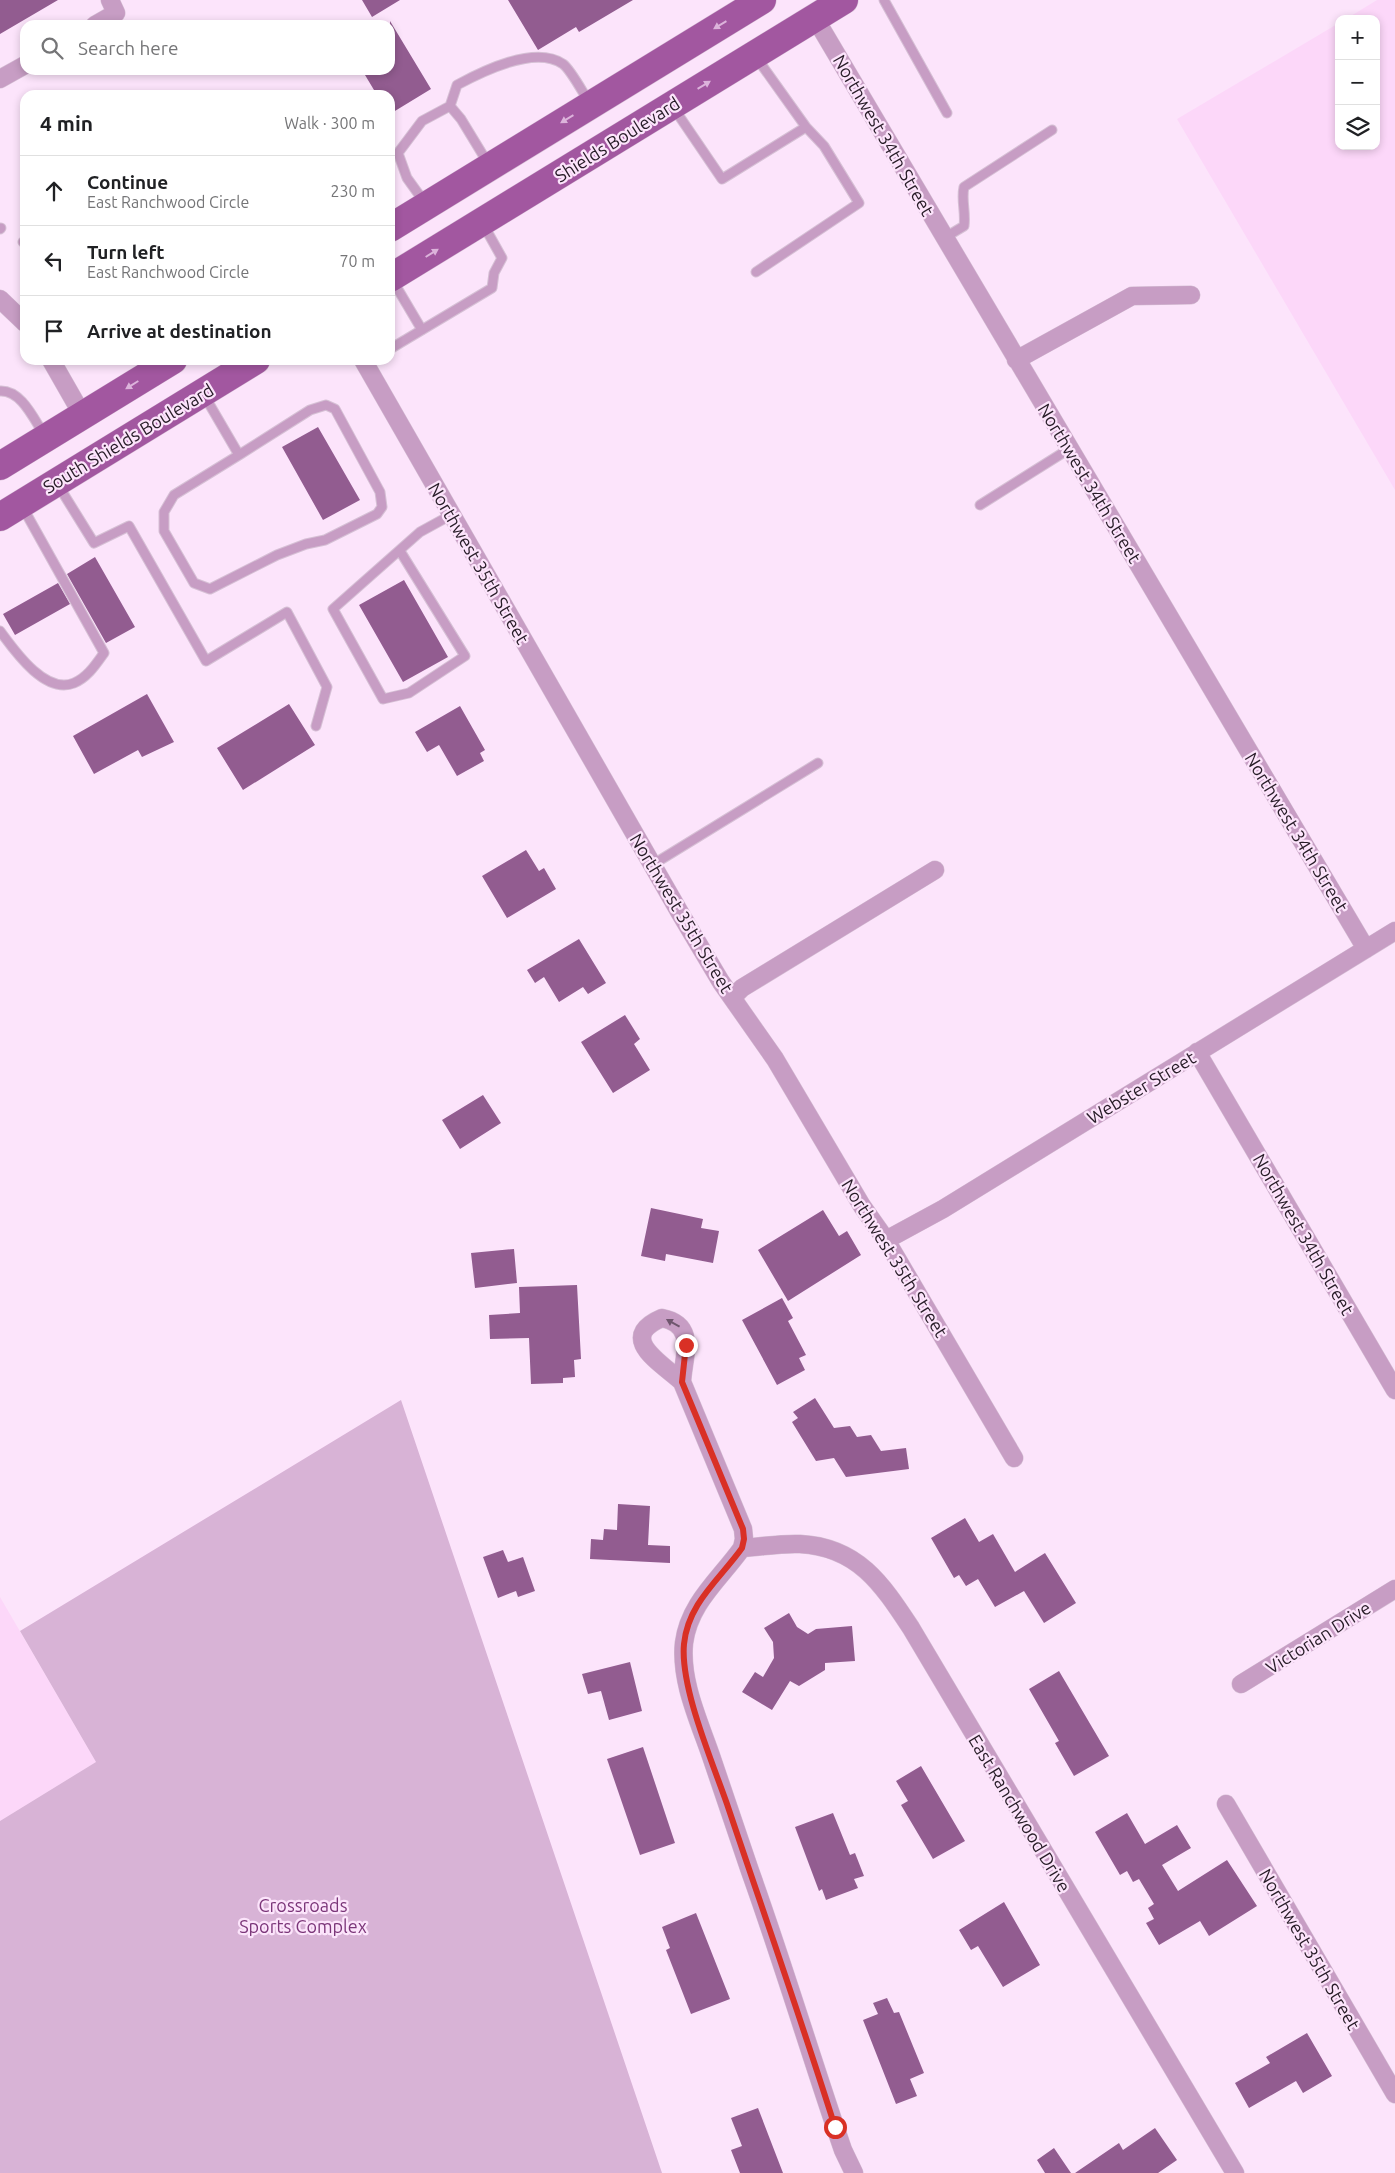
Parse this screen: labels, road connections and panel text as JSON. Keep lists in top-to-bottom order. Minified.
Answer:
{"streets":{"main road":["Shields Boulevard","South Shields Boulevard"],"street":["Northwest 34th Street","Northwest 35th Street","Webster Street","Victorian Drive","East Ranchwood Drive"]},"crossings":[["Northwest 34th Street","Shields Boulevard"],["Northwest 34th Street","Webster Street"],["Northwest 35th Street","Webster Street"]],"parks":["Crossroads Sports Complex"],"page":{"map_buttons":["+","−"],"search":"Search here","heading":["4 min","Walk · 300 m"],"list":[["Continue","East Ranchwood Circle","230 m"],["Turn left","East Ranchwood Circle","70 m"],"Arrive at destination"]}}
